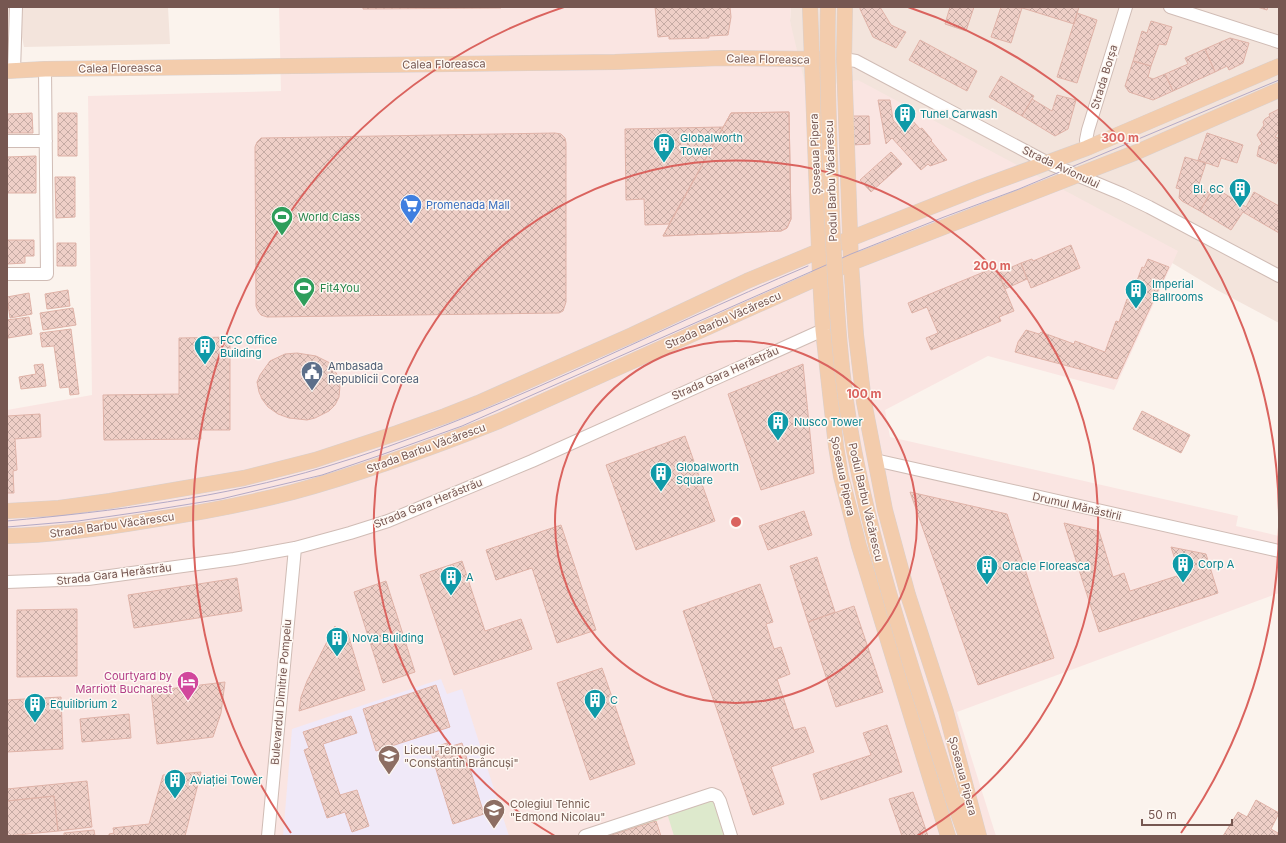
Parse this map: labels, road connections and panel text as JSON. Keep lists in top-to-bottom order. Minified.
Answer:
{"streets":{"main road":["Calea Floreasca","Șoseaua Pipera","Podul Barbu Văcărescu","Strada Barbu Văcărescu"],"street":["Strada Borșa","Strada Avionului","Strada Gara Herăstrău","Drumul Mănăstirii","Bulevardul Dimitrie Pompeiu"]},"crossings":[["Calea Floreasca","Șoseaua Pipera"],["Calea Floreasca","Strada Avionului"],["Șoseaua Pipera","Strada Avionului"],["Șoseaua Pipera","Podul Barbu Văcărescu"],["Șoseaua Pipera","Strada Barbu Văcărescu"],["Șoseaua Pipera","Strada Gara Herăstrău"],["Șoseaua Pipera","Drumul Mănăstirii"],["Strada Avionului","Strada Barbu Văcărescu"],["Strada Gara Herăstrău","Bulevardul Dimitrie Pompeiu"]],"places":{"building":["Tunel Carwash","Globalworth Tower","Bl. 6C","Imperial Ballrooms","FCC Office Building","Nusco Tower","Globalworth Square","Corp A","Oracle Floreasca","A","Nova Building","C","Equilibrium 2","Aviației Tower"],"supermarket":["Promenada Mall"],"sports":["World Class","Fit4You"],"public building":["Ambasada Republicii Coreea"],"hotel":["Courtyard by Marriott Bucharest"],"school or university":["Liceul Tehnologic \"Constantin Brâncuși\"","Colegiul Tehnic \"Edmond Nicolau\""]},"scale_bar":"50 m","rings":["300 m","200 m","100 m"]}
